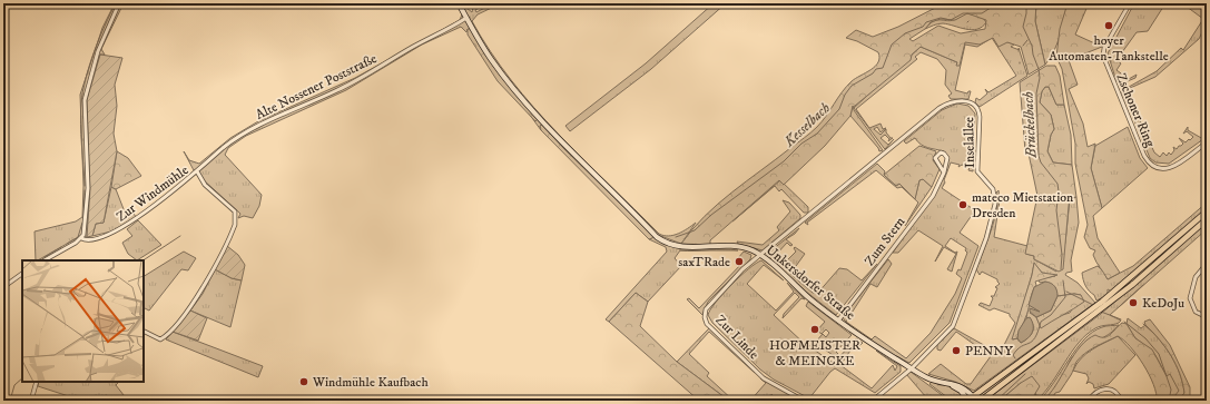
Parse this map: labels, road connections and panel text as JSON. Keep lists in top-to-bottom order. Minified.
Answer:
{"streets":{"street":["Alte Nossener Poststraße","Zschoner Ring","Inselallee","Zur Windmühle","Zum Stern","Unkersdorfer Straße","Zur Linde"]},"crossings":[["Alte Nossener Poststraße","Zur Windmühle"],["Alte Nossener Poststraße","Unkersdorfer Straße"],["Inselallee","Unkersdorfer Straße"],["Inselallee","Zur Linde"],["Zum Stern","Unkersdorfer Straße"],["Unkersdorfer Straße","Zur Linde"]],"water":["Kesselbach","Brückelbach"],"places":["hoyer Automaten-Tankstelle","mateco Mietstation Dresden","saxTRade","KeDoJu","HOFMEISTER & MEINCKE","PENNY","Windmühle Kaufbach"]}
